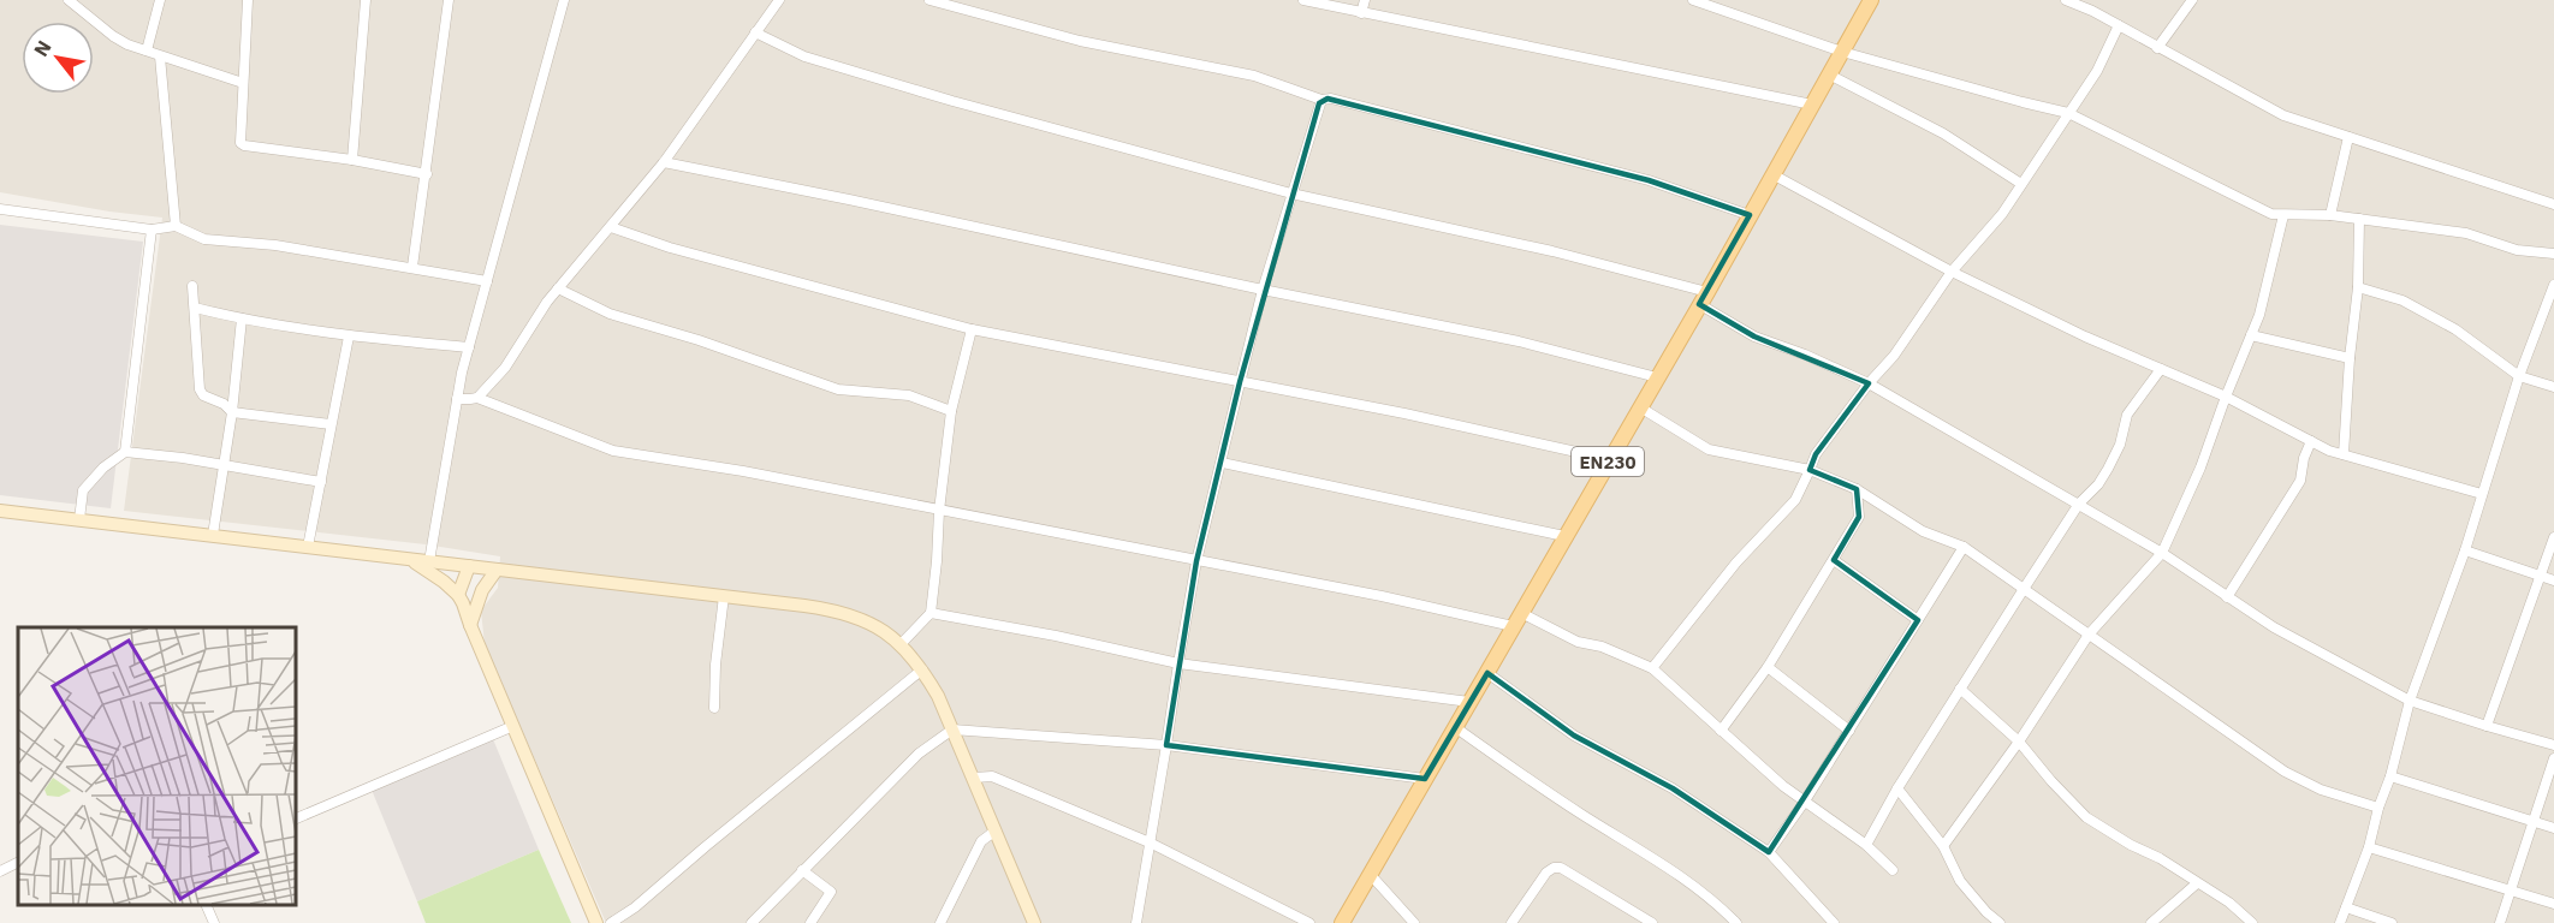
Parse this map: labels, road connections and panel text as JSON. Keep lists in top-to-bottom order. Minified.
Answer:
{"streets":{"main road":["EN230"]},"north":"top left"}
